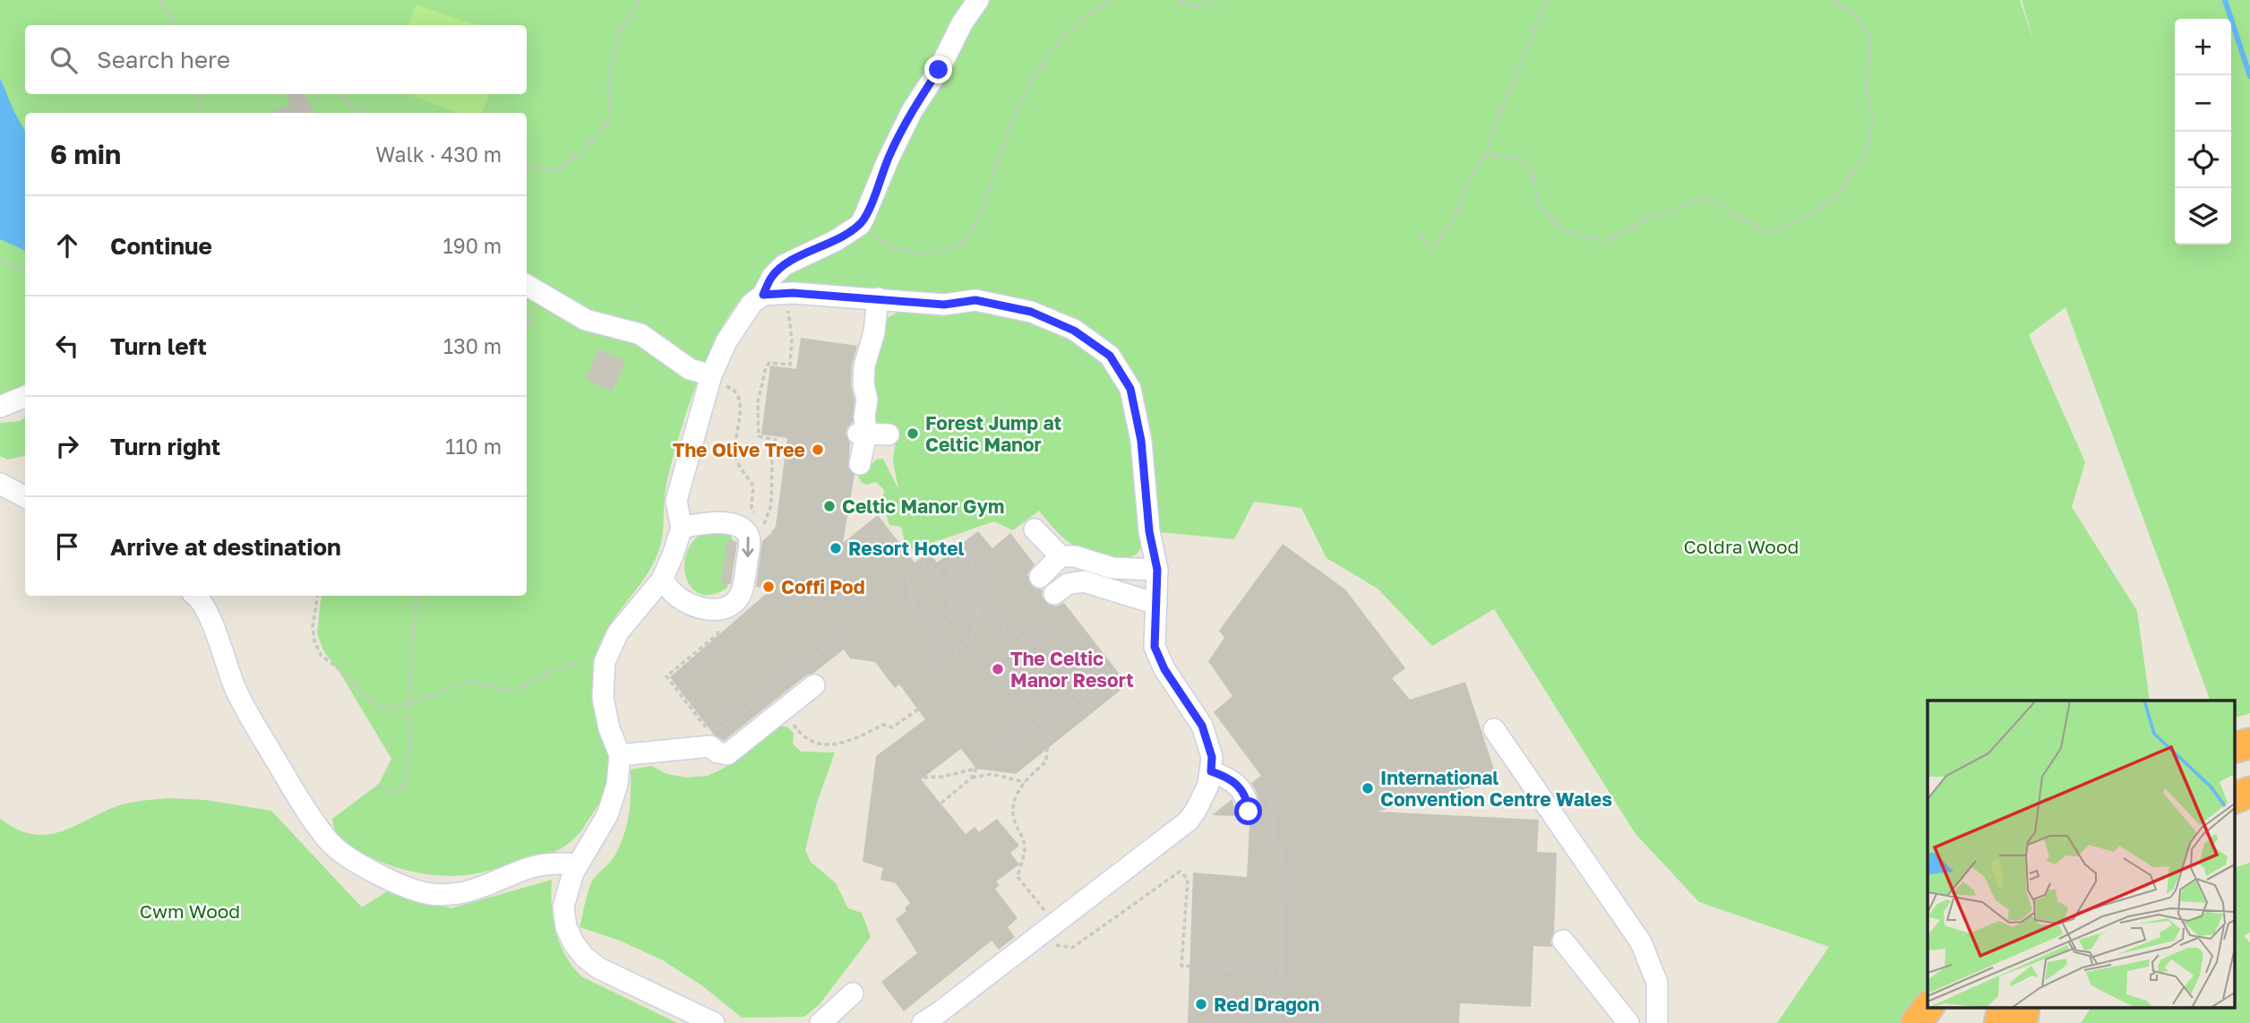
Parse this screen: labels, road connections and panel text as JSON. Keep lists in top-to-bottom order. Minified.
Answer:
{"parks":["Coldra Wood","Cwm Wood"],"places":["Forest Jump at Celtic Manor","The Olive Tree","Celtic Manor Gym","Resort Hotel","Coffi Pod","The Celtic Manor Resort","International Convention Centre Wales","Red Dragon"],"page":{"map_buttons":["+","−"],"search":"Search here","heading":["6 min","Walk · 430 m"],"list":[["Continue","190 m"],["Turn left","130 m"],["Turn right","110 m"],"Arrive at destination"]}}
